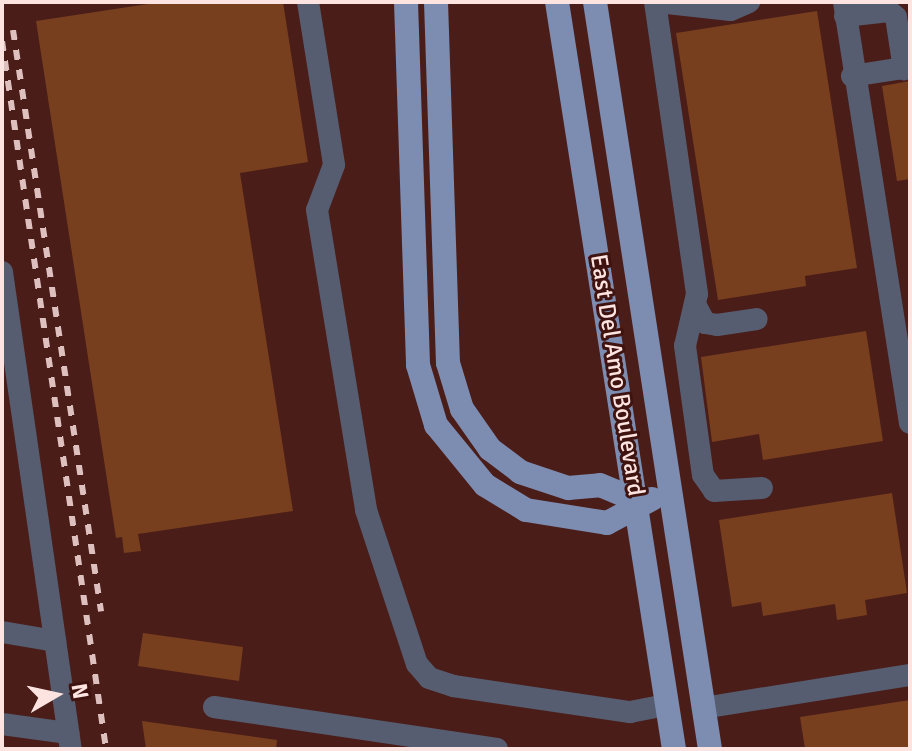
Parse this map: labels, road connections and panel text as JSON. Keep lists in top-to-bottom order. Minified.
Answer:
{"streets":{"main road":["East Del Amo Boulevard"]},"north":"right"}
